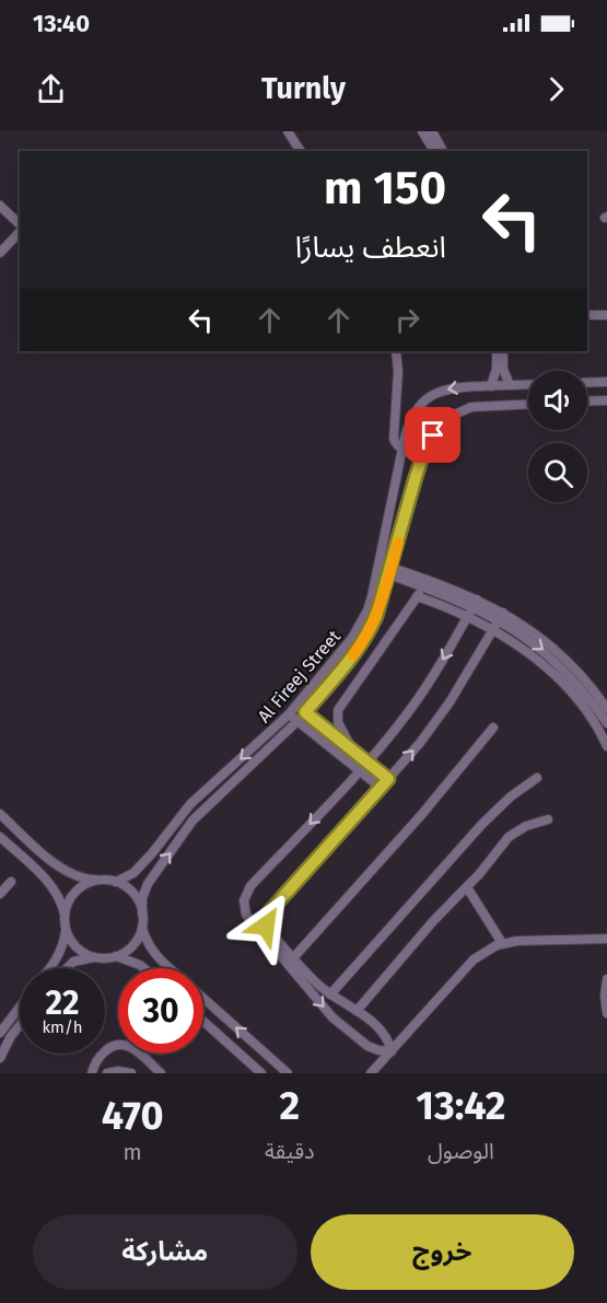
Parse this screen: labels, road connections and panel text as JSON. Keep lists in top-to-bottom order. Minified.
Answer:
{"streets":{"street":["Al Fireej Street"]},"page":{"status":"13:40","header":"Turnly","turn":["150 m","انعطف يسارًا"],"speed":"22 km/h","limit":"30","eta":["13:42","الوصول","2","دقيقة","470","m"],"buttons":["خروج","مشاركة"]}}
